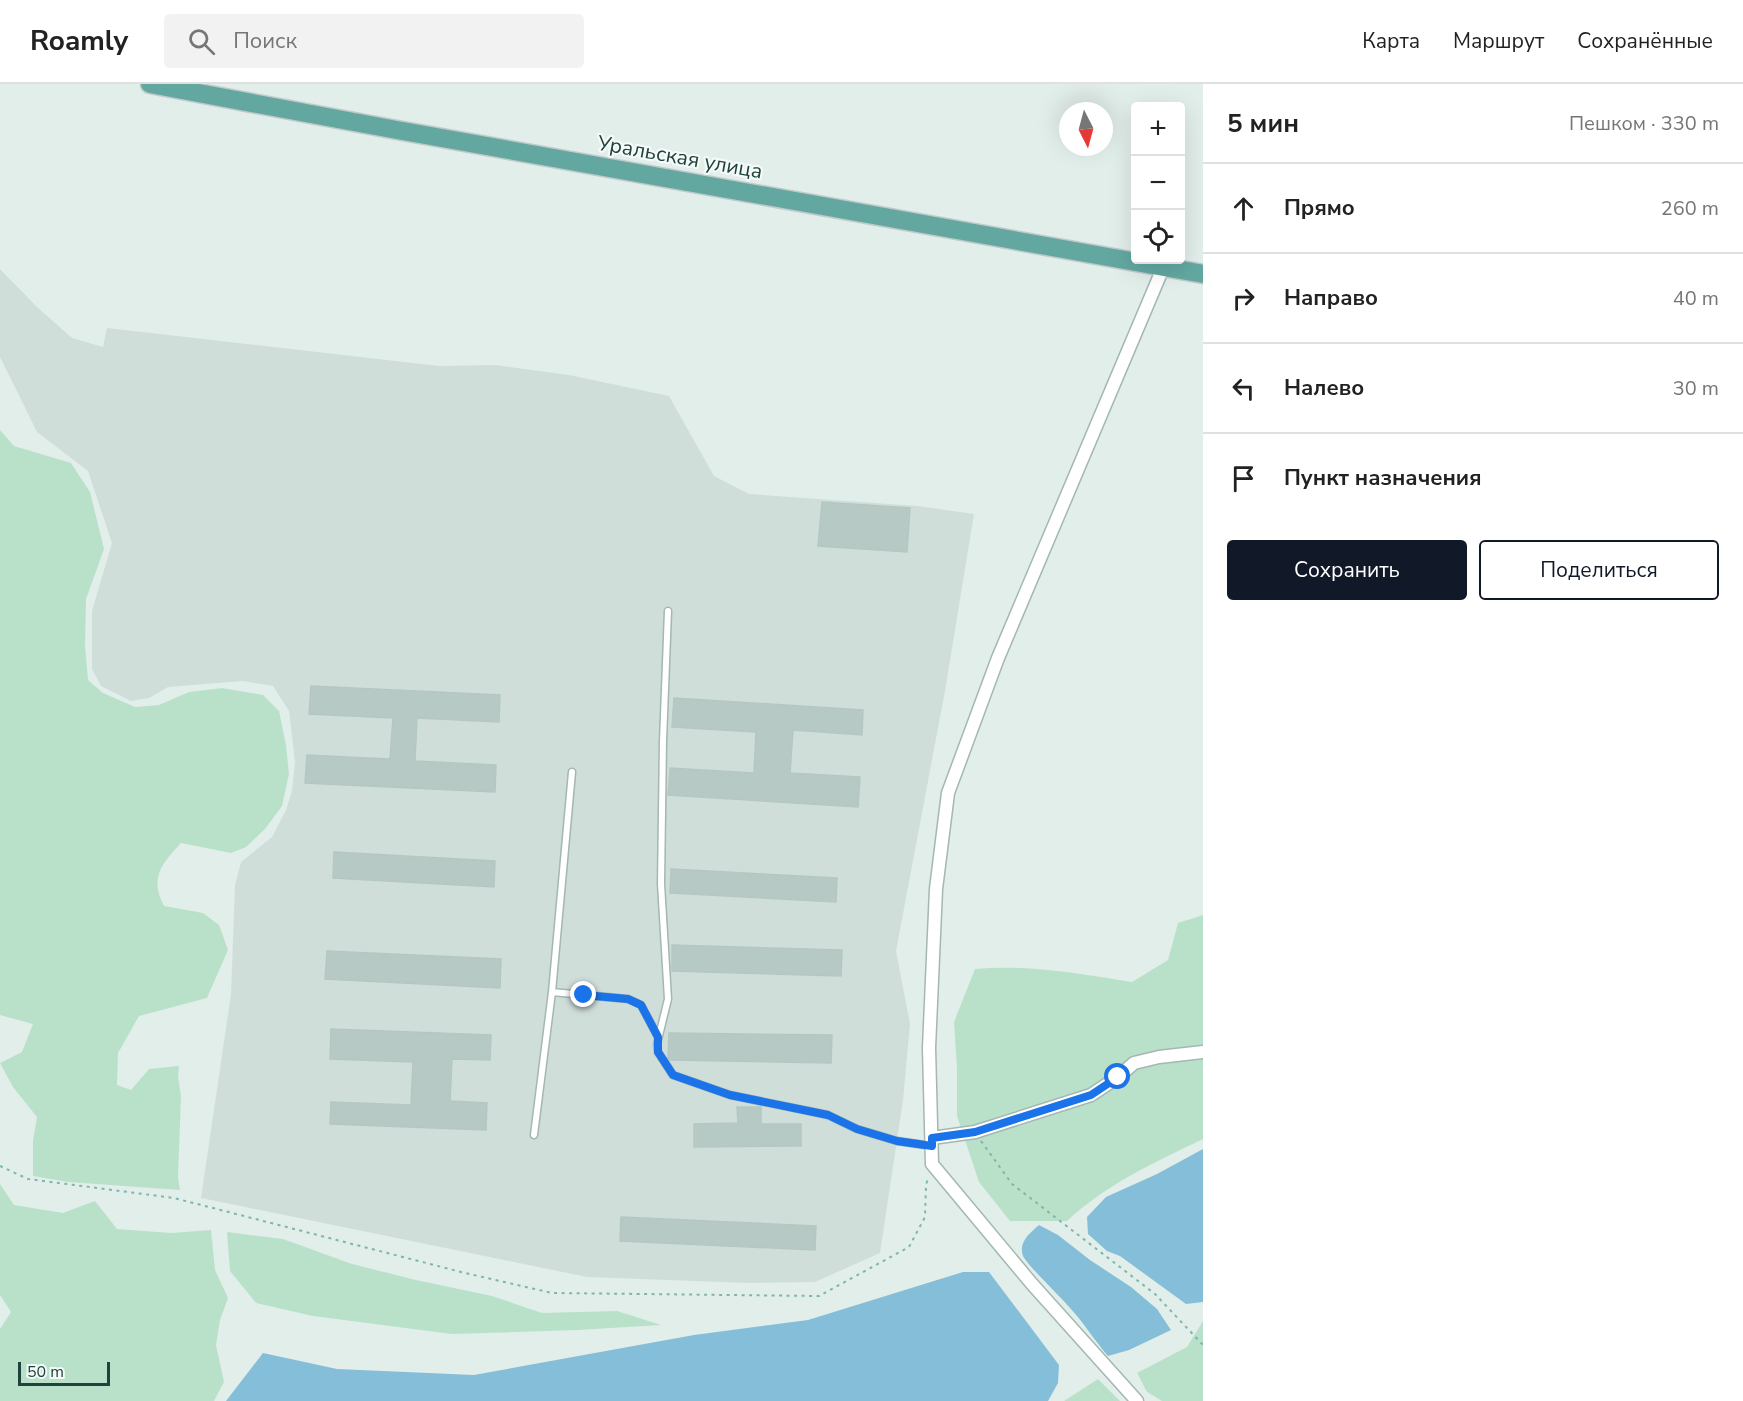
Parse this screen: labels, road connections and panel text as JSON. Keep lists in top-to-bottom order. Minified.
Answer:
{"streets":{"main road":["Уральская улица"]},"scale_bar":"50 m","north":"bottom","page":{"header":"Roamly","search":"Поиск","nav":["Карта","Маршрут","Сохранённые"],"heading":["5 мин","Пешком · 330 m"],"map_buttons":["+","−"],"list":[["Прямо","260 m"],["Направо","40 m"],["Налево","30 m"],"Пункт назначения"],"buttons":["Сохранить","Поделиться"],"scale":"50 m"}}
